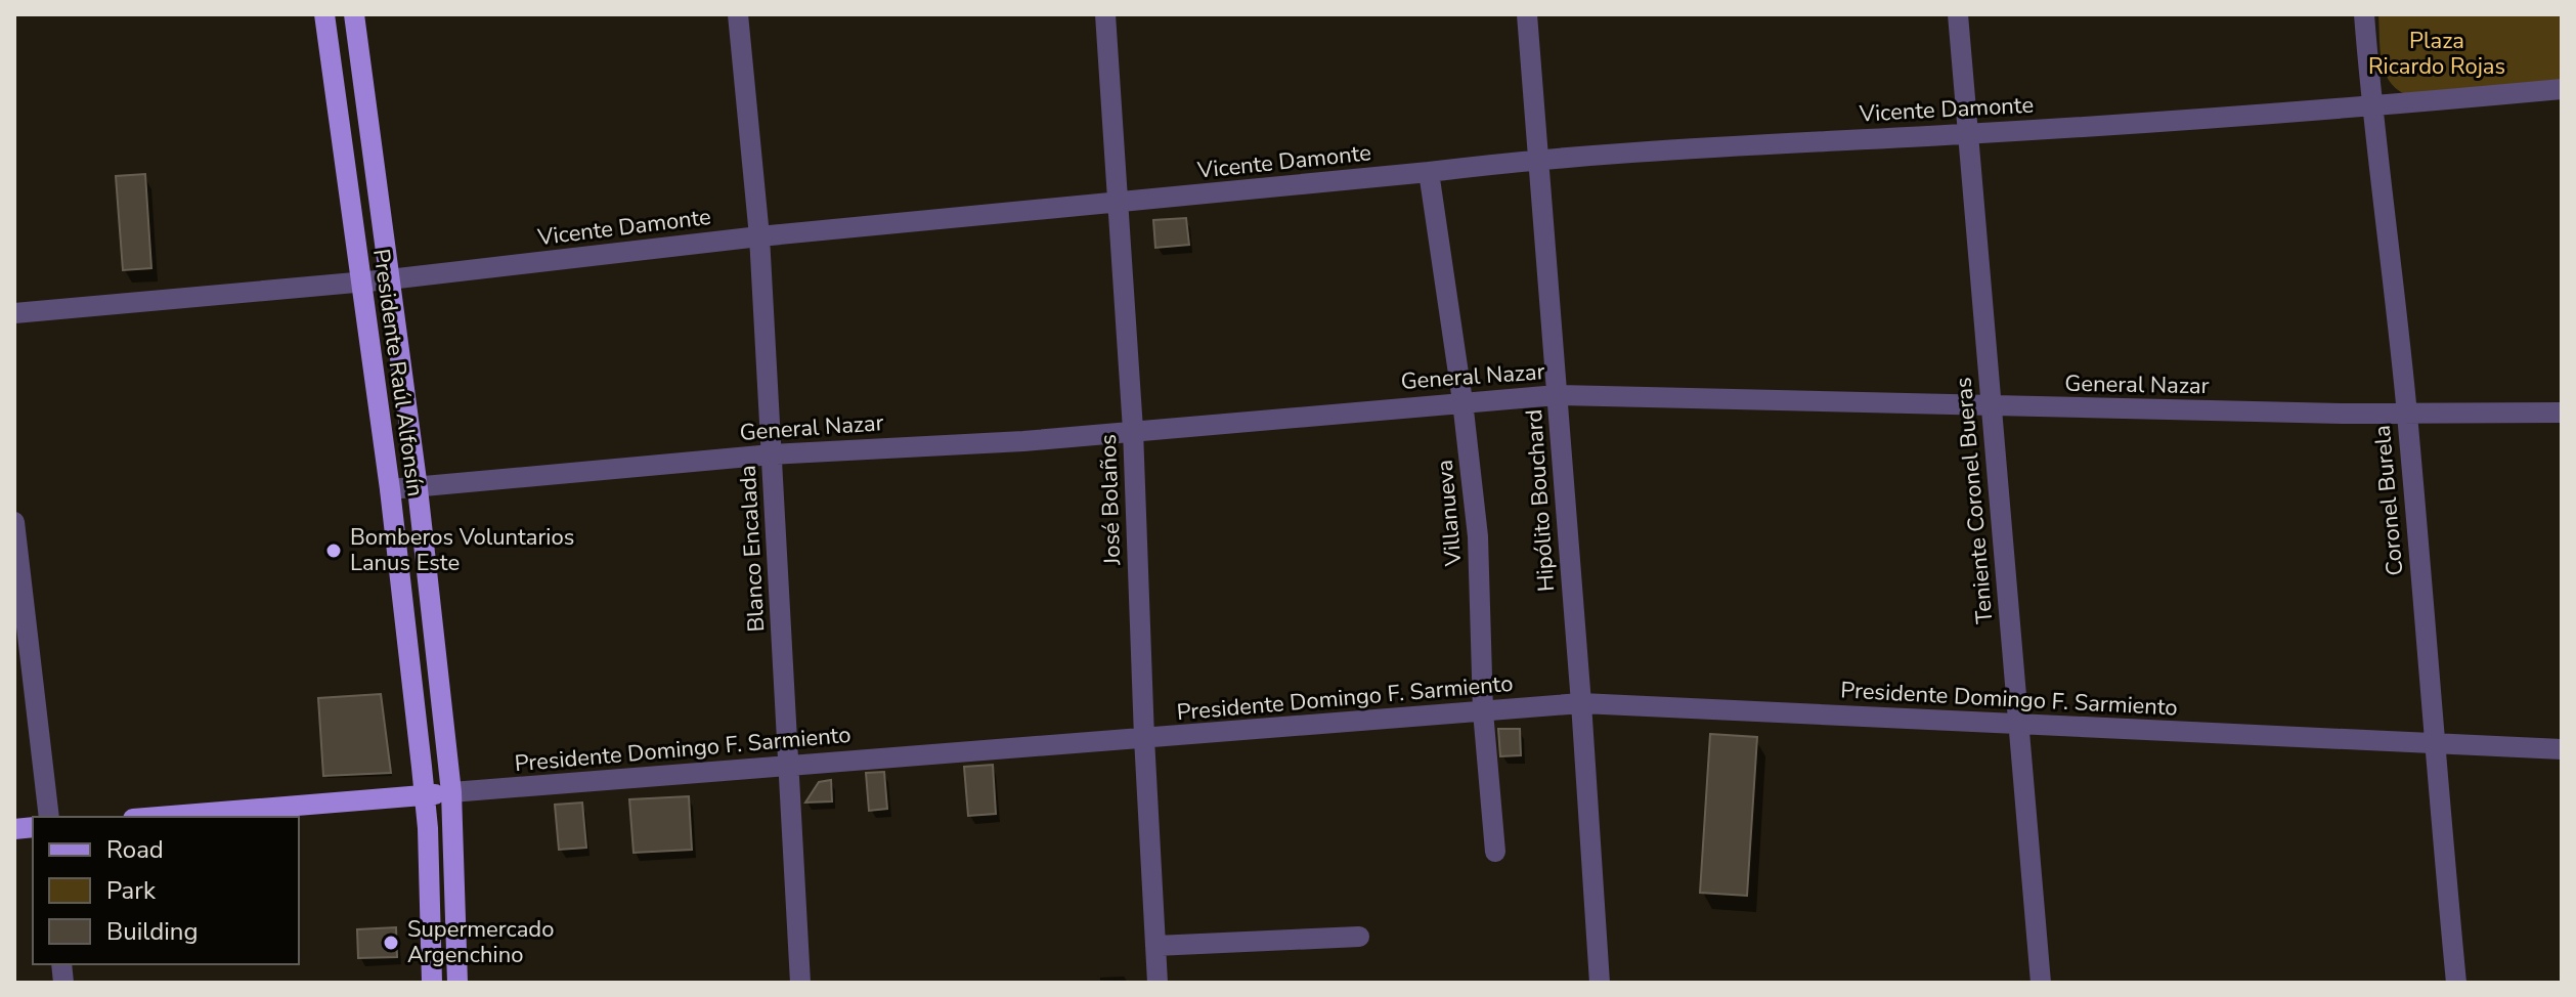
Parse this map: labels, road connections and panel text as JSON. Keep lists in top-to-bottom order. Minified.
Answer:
{"streets":{"main road":["Presidente Raúl Alfonsín","Presidente Domingo F. Sarmiento"],"street":["Vicente Damonte","General Nazar","José Bolaños","Hipólito Bouchard","Teniente Coronel Bueras","Coronel Burela","Villanueva","Blanco Encalada"]},"crossings":[["Vicente Damonte","Presidente Raúl Alfonsín"],["Vicente Damonte","José Bolaños"],["Vicente Damonte","Hipólito Bouchard"],["Vicente Damonte","Teniente Coronel Bueras"],["Vicente Damonte","Coronel Burela"],["Vicente Damonte","Villanueva"],["Vicente Damonte","Blanco Encalada"],["Presidente Raúl Alfonsín","General Nazar"],["Presidente Raúl Alfonsín","Presidente Domingo F. Sarmiento"],["General Nazar","José Bolaños"],["General Nazar","Hipólito Bouchard"],["General Nazar","Teniente Coronel Bueras"],["General Nazar","Coronel Burela"],["General Nazar","Villanueva"],["General Nazar","Blanco Encalada"],["José Bolaños","Presidente Domingo F. Sarmiento"],["Hipólito Bouchard","Presidente Domingo F. Sarmiento"],["Teniente Coronel Bueras","Presidente Domingo F. Sarmiento"],["Coronel Burela","Presidente Domingo F. Sarmiento"],["Villanueva","Presidente Domingo F. Sarmiento"],["Blanco Encalada","Presidente Domingo F. Sarmiento"]],"parks":["Plaza Ricardo Rojas"],"places":["Bomberos Voluntarios Lanus Este","Supermercado Argenchino"],"legend":["Road","Park","Building"]}
